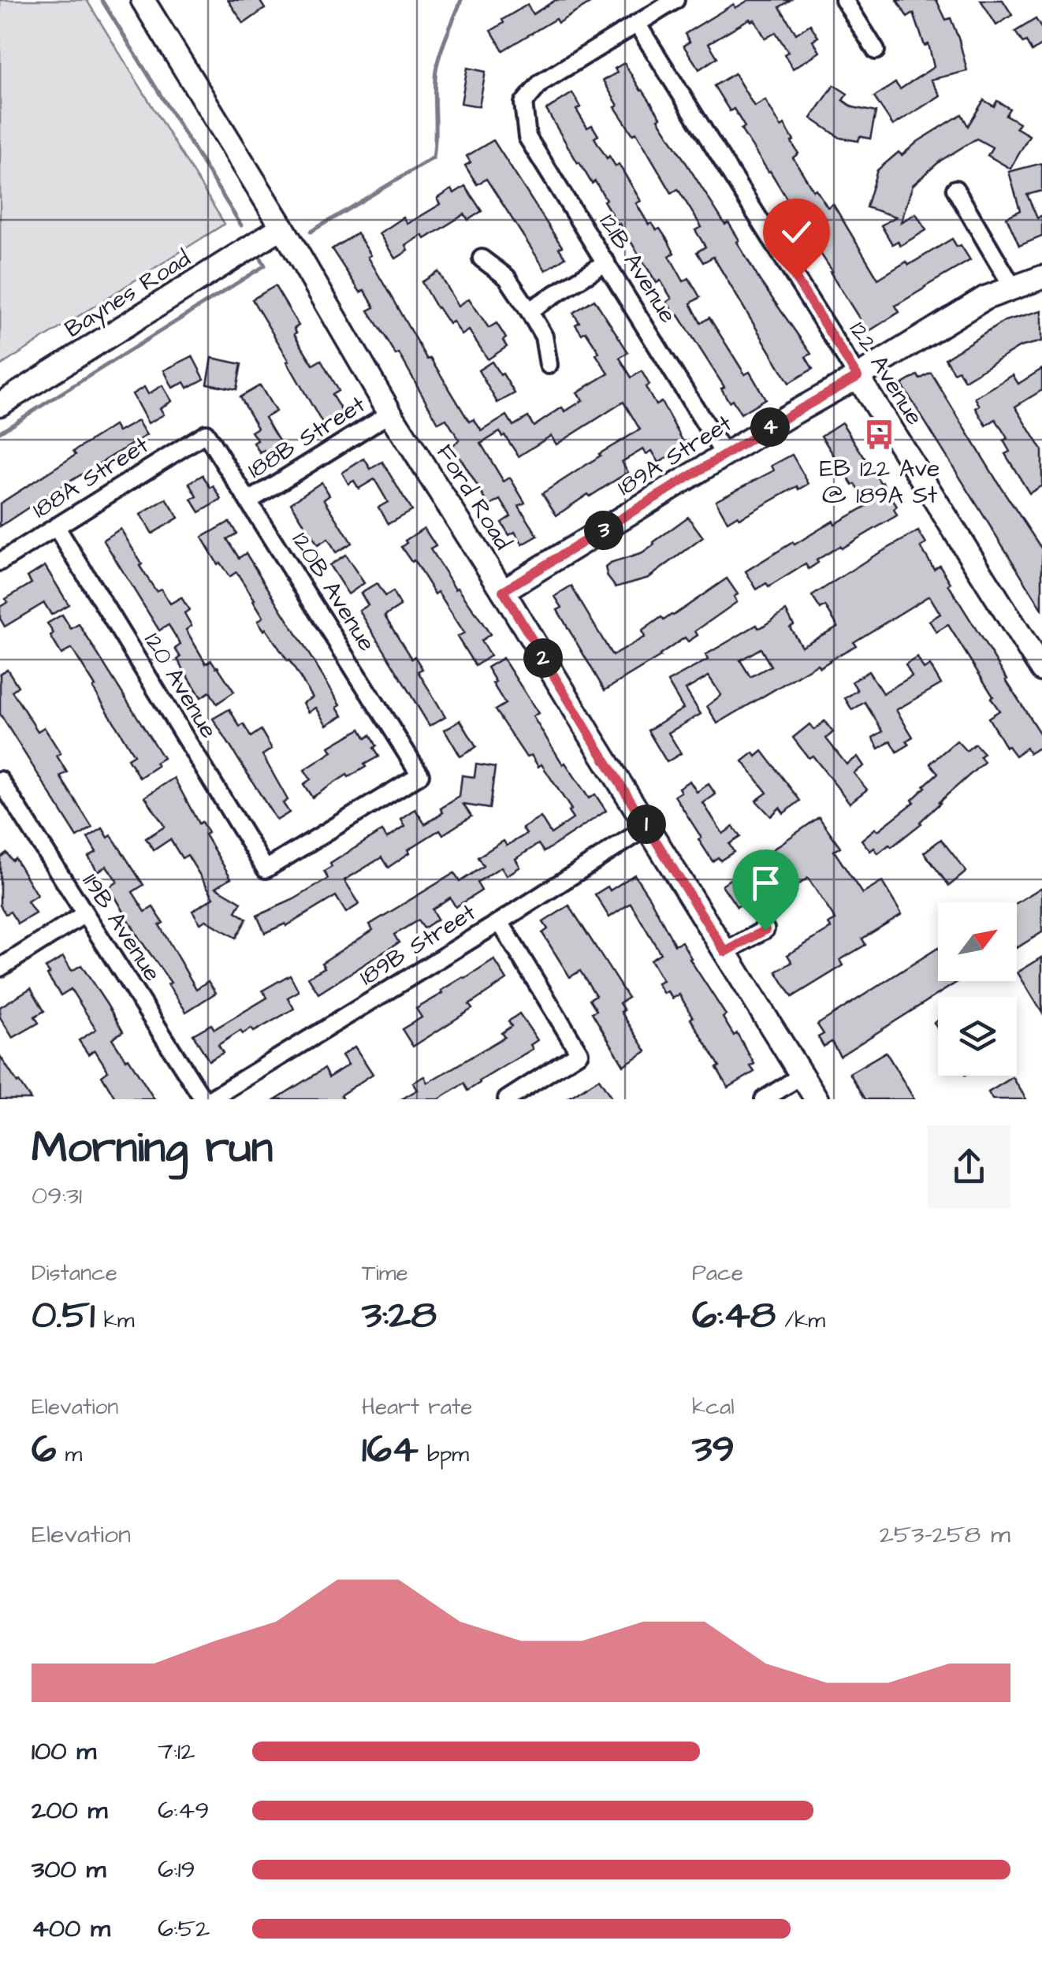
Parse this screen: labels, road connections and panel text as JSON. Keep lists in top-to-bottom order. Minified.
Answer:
{"streets":{"street":["121B Avenue","Baynes Road","122 Avenue","188B Street","189A Street","188A Street","Ford Road","120B Avenue","120 Avenue","119B Avenue","189B Street"]},"crossings":[["121B Avenue","122 Avenue"],["121B Avenue","189A Street"],["Baynes Road","Ford Road"],["122 Avenue","189A Street"],["188B Street","Ford Road"],["188B Street","120B Avenue"],["189A Street","Ford Road"],["188A Street","120B Avenue"],["188A Street","120 Avenue"],["Ford Road","189B Street"],["120B Avenue","120 Avenue"]],"places":{"bus stop":["EB 122 Ave @ 189A St"]},"north":"top right","page":{"pins":["4","3","2","1"],"heading":["Morning run","09:31"],"stats":[["Distance","0.51 km"],["Time","3:28"],["Pace","6:48 /km"],["Elevation","6 m"],["Heart rate","164 bpm"],["kcal","39"]],"chart":["Elevation","253–258 m"],"list":[{"name":"100 m","note":"7:12"},{"name":"200 m","note":"6:49"},{"name":"300 m","note":"6:19"},{"name":"400 m","note":"6:52"}]}}
